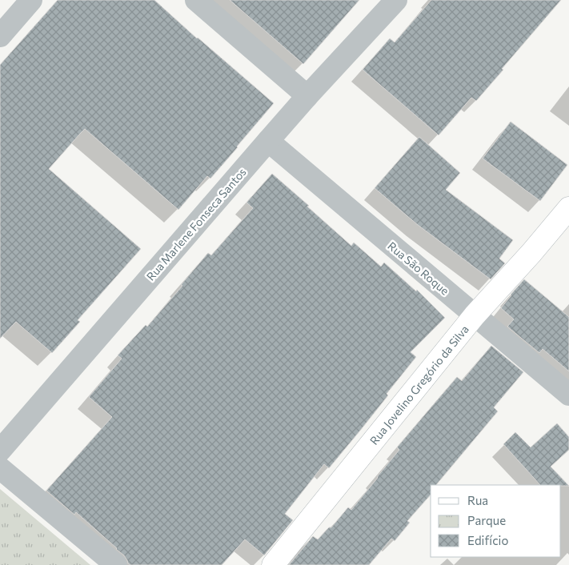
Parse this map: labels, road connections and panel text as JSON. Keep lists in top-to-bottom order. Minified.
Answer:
{"streets":{"street":["Rua Marlene Fonseca Santos","Rua São Roque","Rua Jovelino Gregório da Silva"]},"crossings":[["Rua Marlene Fonseca Santos","Rua São Roque"],["Rua São Roque","Rua Jovelino Gregório da Silva"]],"legend":["Rua","Parque","Edifício"]}
